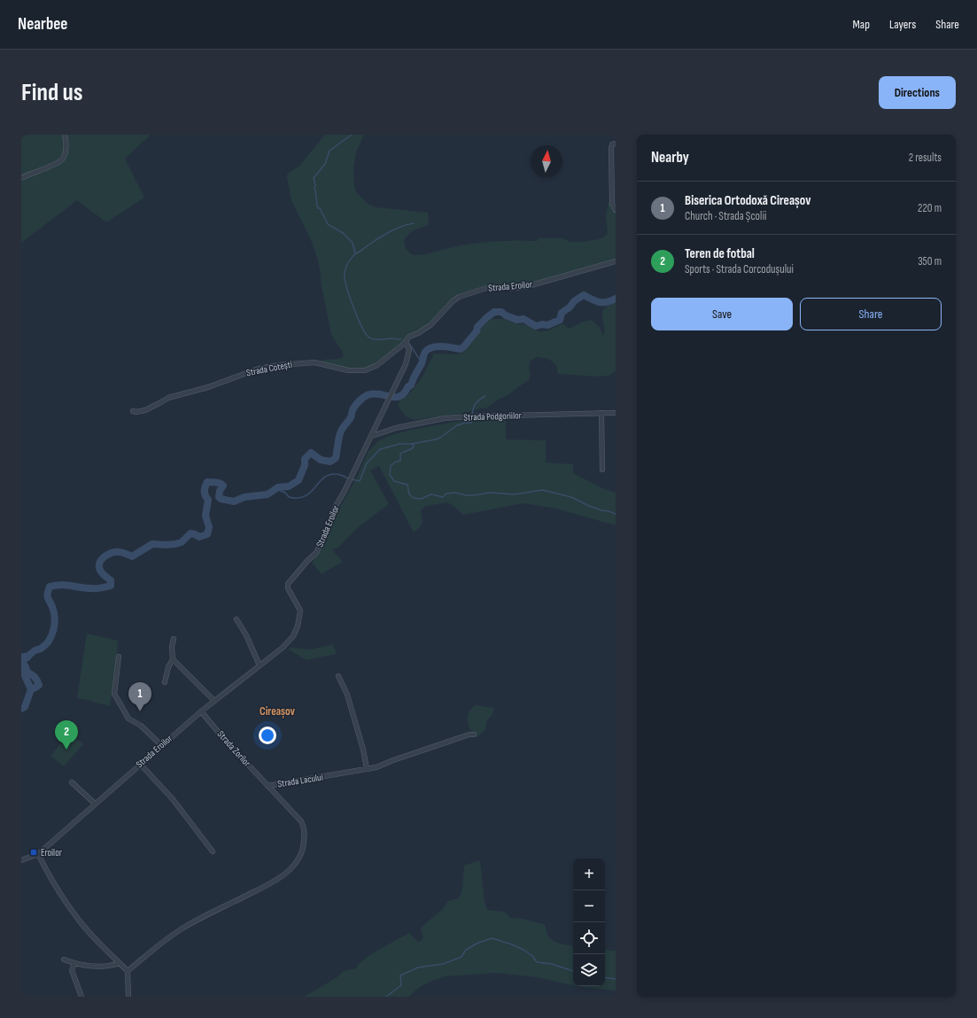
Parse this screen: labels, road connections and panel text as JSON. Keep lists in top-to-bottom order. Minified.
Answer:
{"streets":{"street":["Strada Eroilor","Strada Cotești","Strada Podgoriilor","Strada Zorilor","Strada Lacului"]},"crossings":[["Strada Eroilor","Strada Cotești"],["Strada Eroilor","Strada Podgoriilor"],["Strada Eroilor","Strada Zorilor"],["Strada Zorilor","Strada Lacului"]],"districts":["Cireașov"],"places":{"transit":["Eroilor"]},"north":"top","page":{"header":"Nearbee","nav":["Map","Layers","Share"],"buttons":["Directions",["Save","Share"]],"title":"Find us","heading":["Nearby","2 results"],"list":[{"mark":"1","name":"Biserica Ortodoxă Cireașov","note":"Church · Strada Școlii","value":"220 m"},{"mark":"2","name":"Teren de fotbal","note":"Sports · Strada Corcodușului","value":"350 m"}],"pins":["1","2"],"map_buttons":["+","−"]}}
